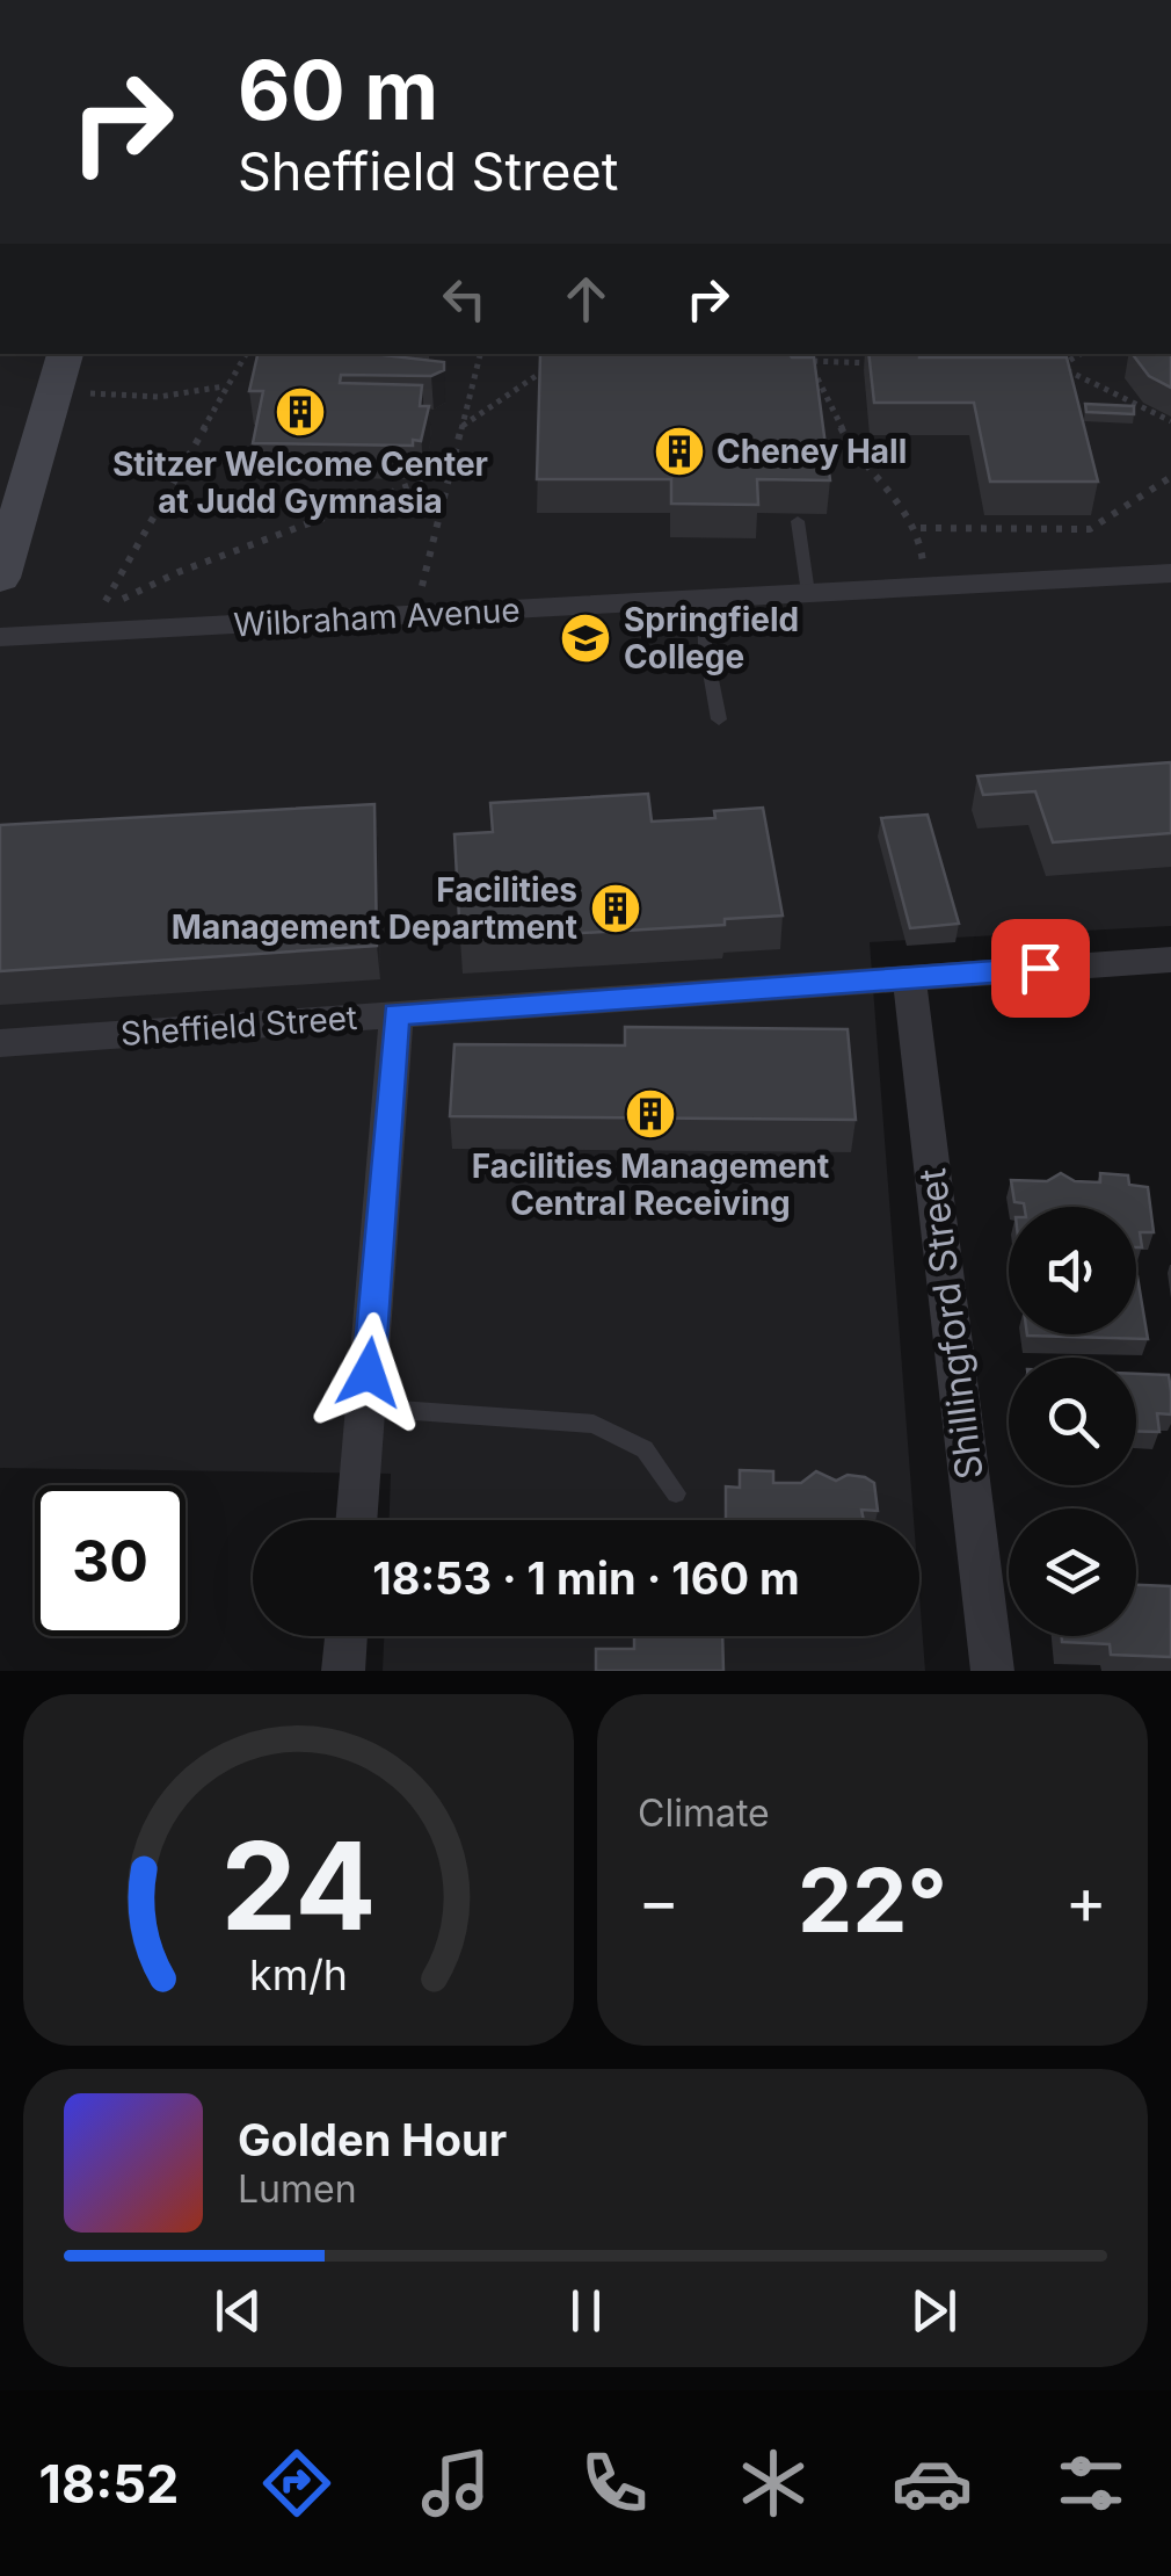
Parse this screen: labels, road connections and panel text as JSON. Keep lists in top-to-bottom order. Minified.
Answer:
{"streets":{"street":["Wilbraham Avenue","Sheffield Street","Shillingford Street"]},"crossings":[["Sheffield Street","Shillingford Street"]],"places":{"building":["Stitzer Welcome Center at Judd Gymnasia","Cheney Hall","Facilities Management Department","Facilities Management Central Receiving"],"school or university":["Springfield College"]},"page":{"turn":["60 m","Sheffield Street"],"limit":"30","trip":"18:53 · 1 min · 160 m","tile":"Climate","heat":["−","22°","+"],"song":["Golden Hour","Lumen"],"tabs":"18:52","gauge":["24","km/h"]}}
